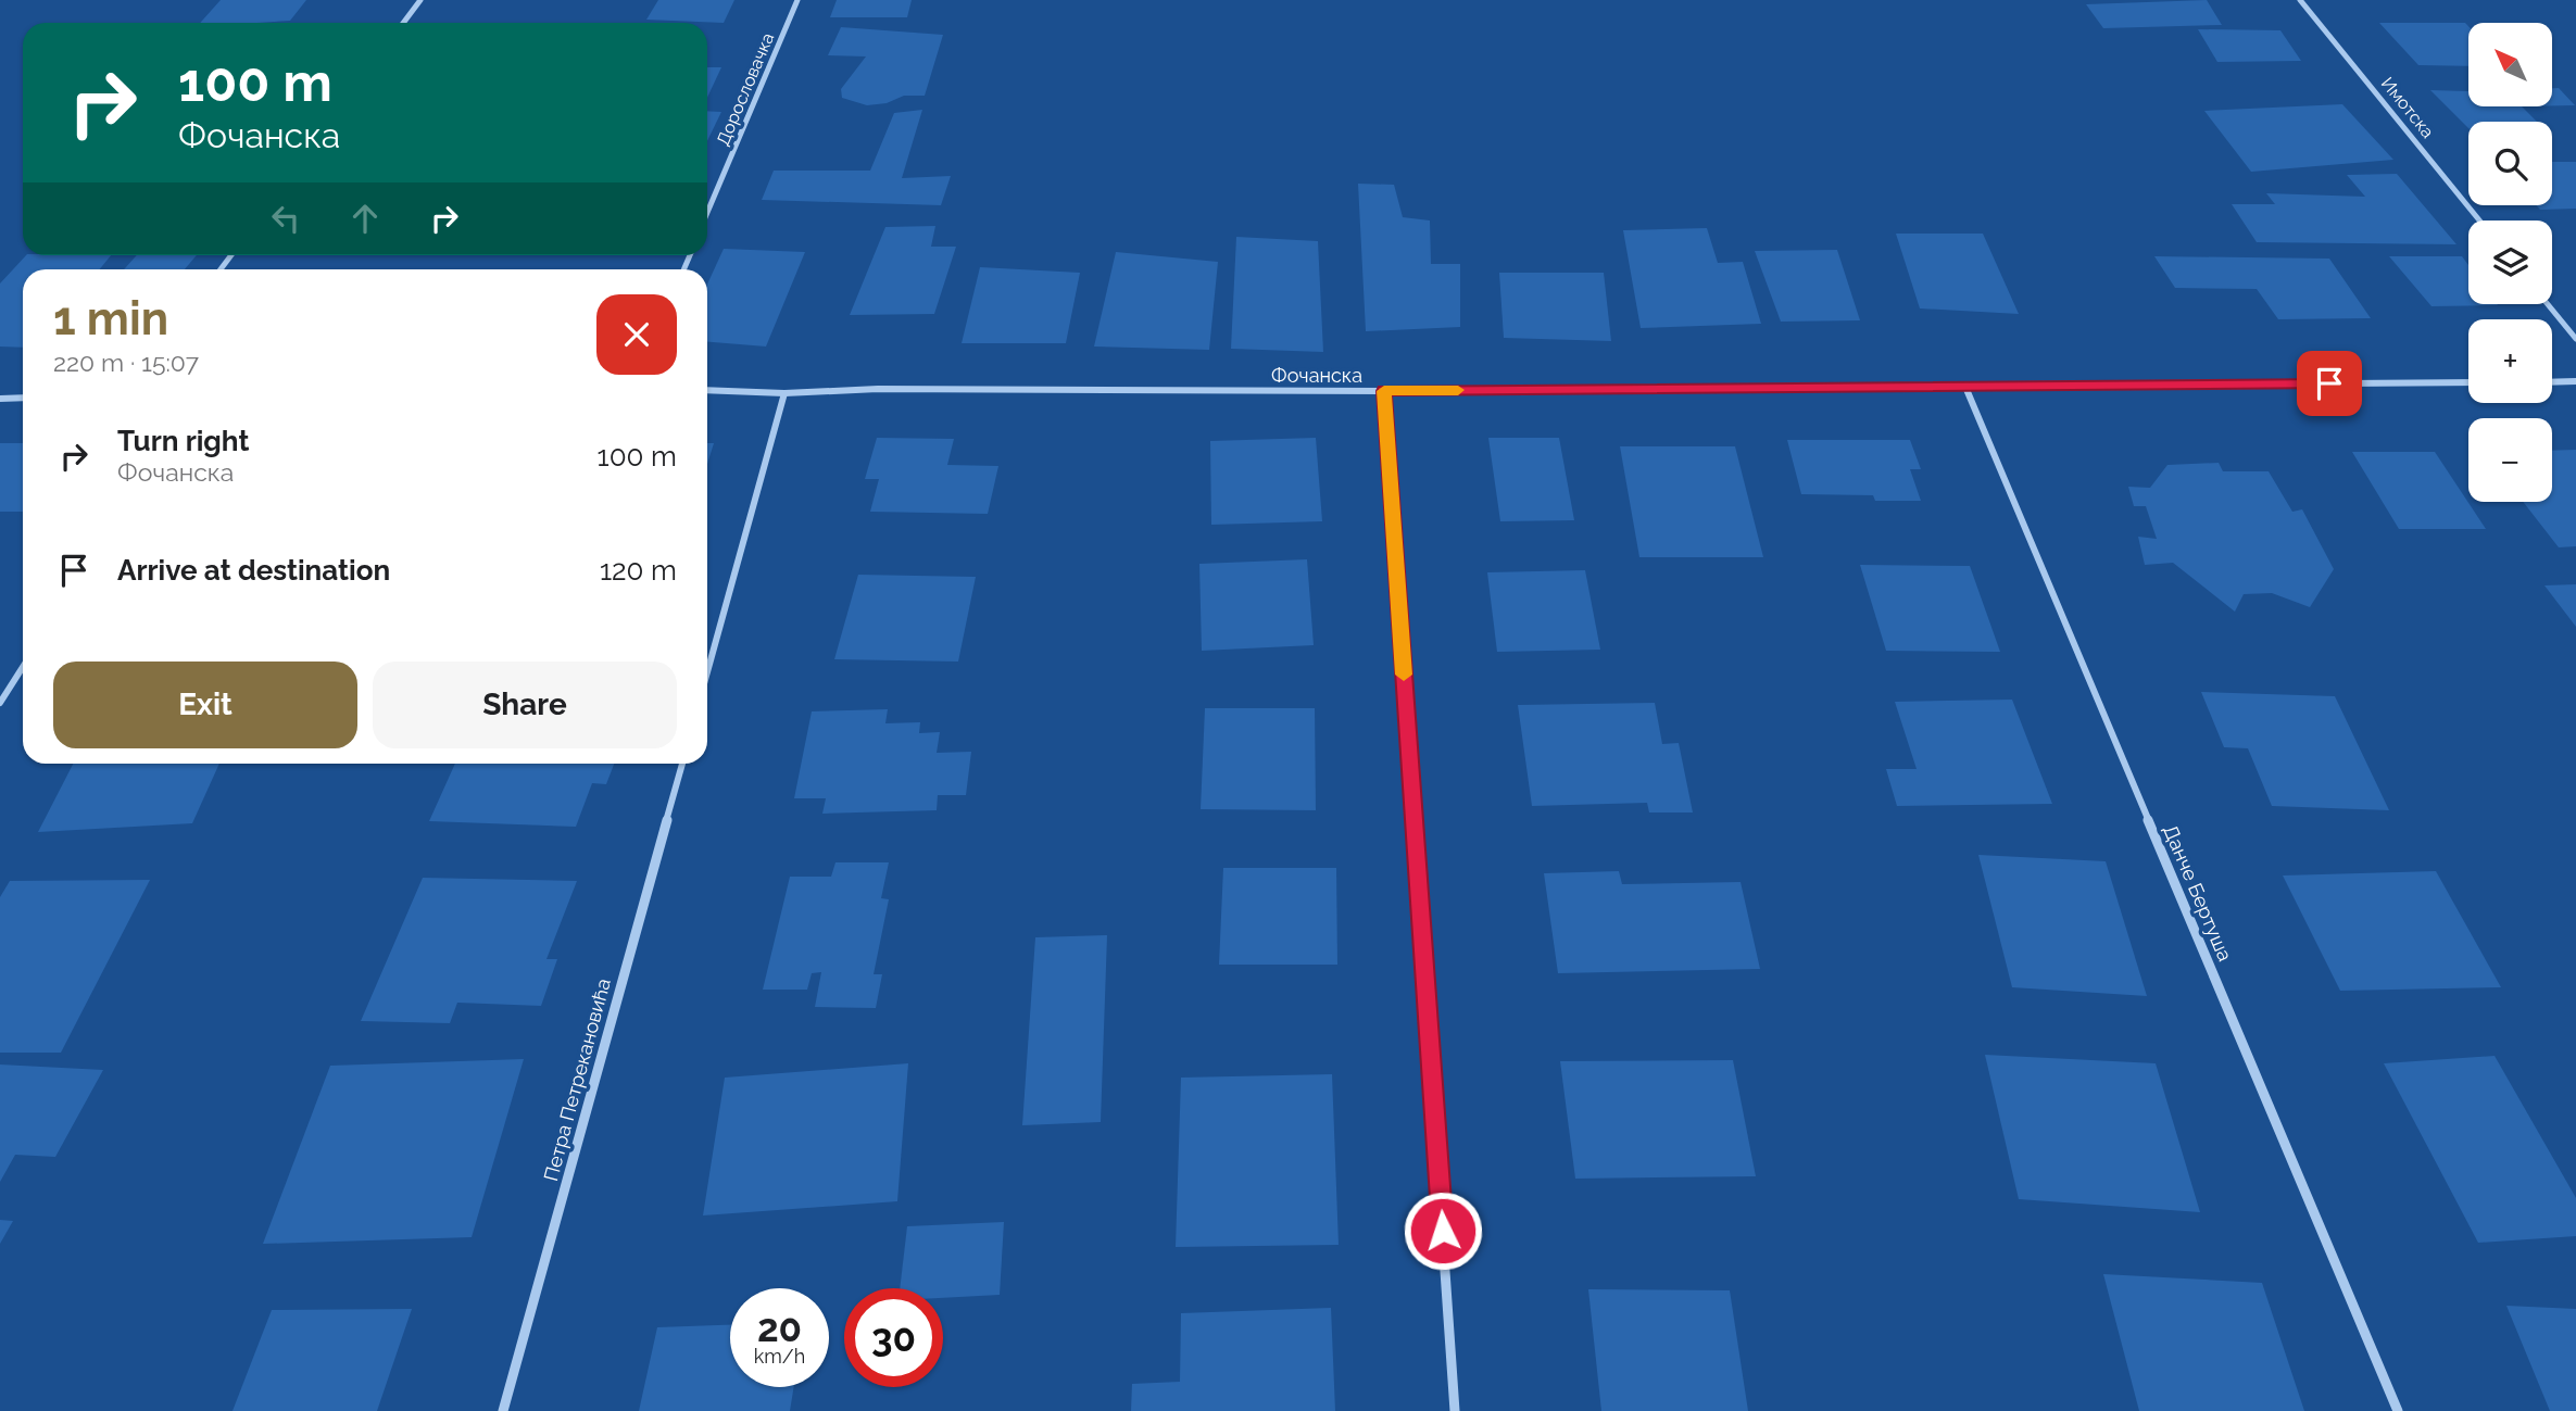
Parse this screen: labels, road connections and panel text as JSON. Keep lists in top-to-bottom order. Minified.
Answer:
{"streets":{"street":["Дорословачка","Имотска","Фочанска","Данче Бертуша","Петра Петрекановића"]},"crossings":[["Фочанска","Данче Бертуша"]],"north":"top left","page":{"map_buttons":["+","−"],"turn":["100 m","Фочанска"],"heading":["1 min","220 m · 15:07"],"list":[{"name":"Turn right","note":"Фочанска","value":"100 m"},{"name":"Arrive at destination","value":"120 m"}],"buttons":["Exit","Share"],"speed":"20 km/h","limit":"30"}}
